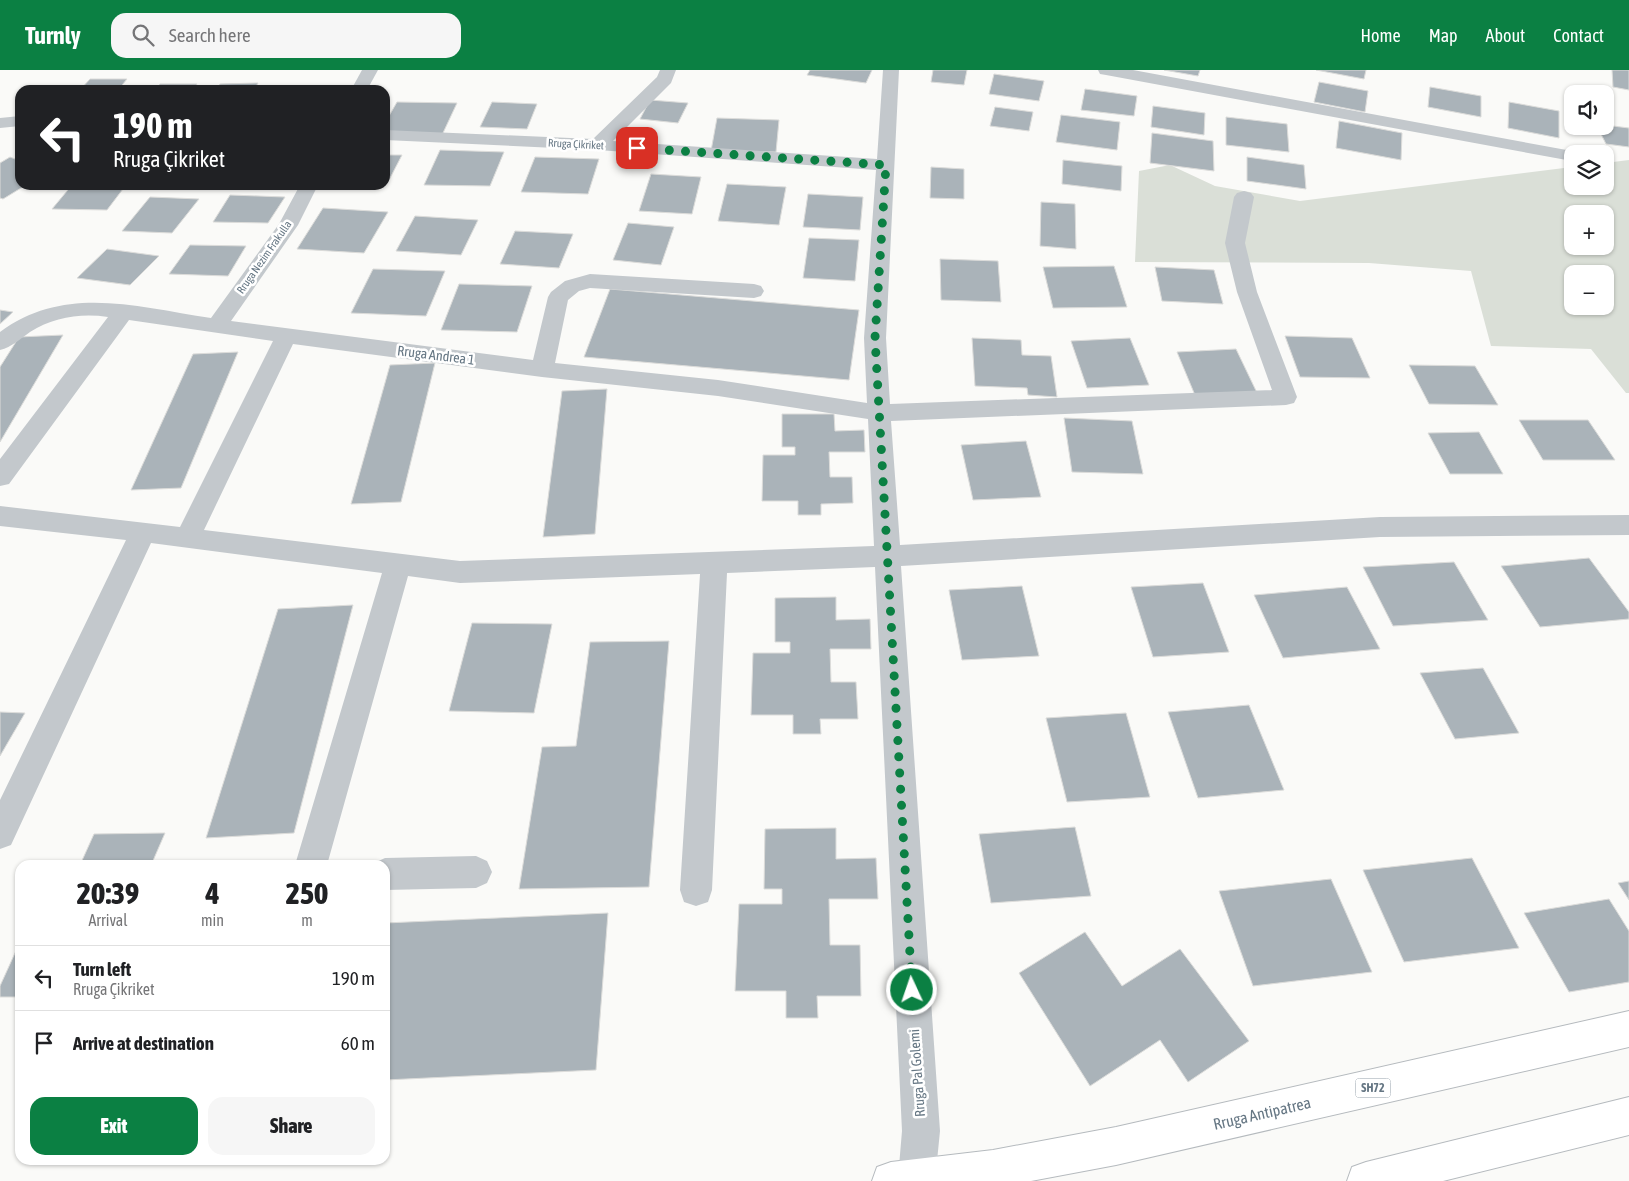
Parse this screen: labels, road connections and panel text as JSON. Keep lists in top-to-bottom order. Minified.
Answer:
{"streets":{"main road":["SH72","Rruga Antipatrea"],"street":["Rruga Çikriket","Rruga Nezim Frakulla","Rruga Andrea 1","Rruga Pal Golemi"]},"crossings":[["Rruga Çikriket","Rruga Pal Golemi"],["Rruga Nezim Frakulla","Rruga Andrea 1"],["Rruga Andrea 1","Rruga Pal Golemi"],["Rruga Pal Golemi","Rruga Antipatrea"]],"page":{"header":"Turnly","search":"Search here","nav":["Home","Map","About","Contact"],"map_buttons":["+","−"],"turn":["190 m","Rruga Çikriket"],"eta":["20:39","Arrival","4","min","250","m"],"list":[{"name":"Turn left","note":"Rruga Çikriket","value":"190 m"},{"name":"Arrive at destination","value":"60 m"}],"buttons":["Exit","Share"]}}
